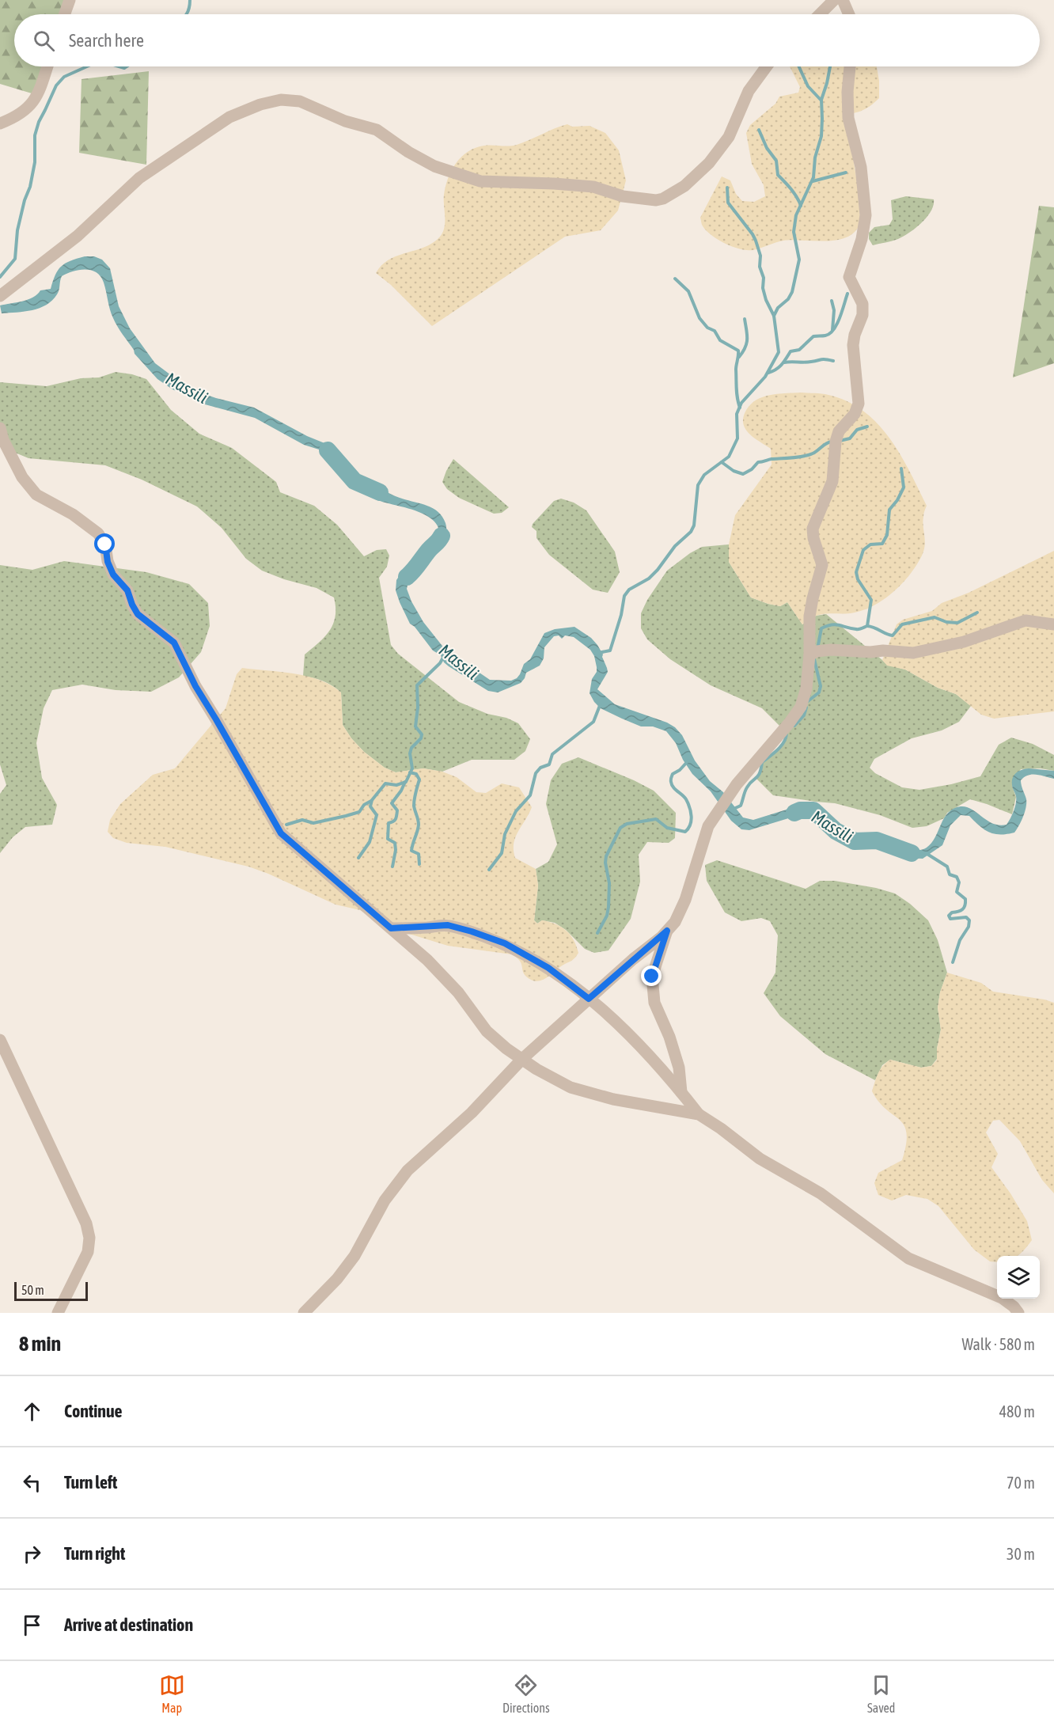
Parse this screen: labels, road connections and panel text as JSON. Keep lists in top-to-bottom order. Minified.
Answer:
{"water":["Massili"],"scale_bar":"50 m","page":{"search":"Search here","scale":"50 m","heading":["8 min","Walk · 580 m"],"list":[["Continue","480 m"],["Turn left","70 m"],["Turn right","30 m"],"Arrive at destination"],"nav":["Map","Directions","Saved"]}}
